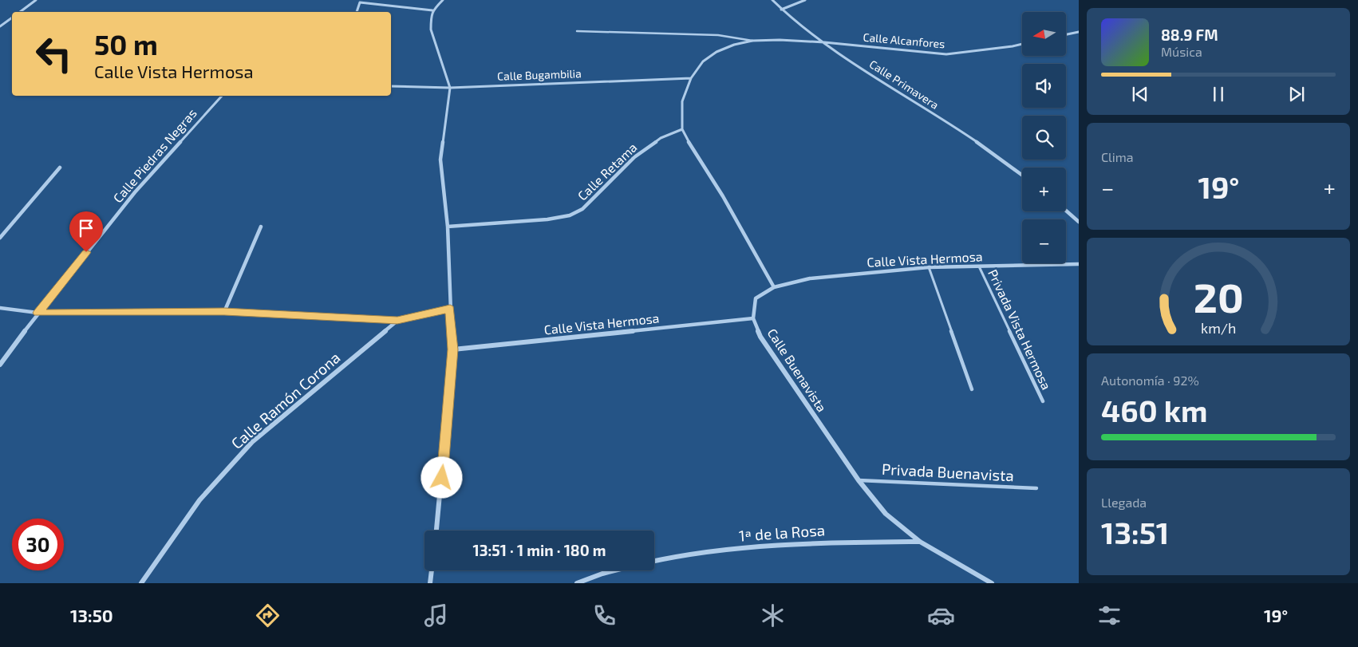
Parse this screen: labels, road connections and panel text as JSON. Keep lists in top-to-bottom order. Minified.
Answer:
{"streets":{"street":["Calle Alcanfores","Calle Bugambilia","Calle Primavera","Calle Piedras Negras","Calle Retama","Calle Vista Hermosa","Calle Buenavista","Calle Ramón Corona","1ª de la Rosa"],"lane":["Privada Vista Hermosa","Privada Buenavista"]},"crossings":[["Calle Alcanfores","Calle Primavera"],["Calle Vista Hermosa","Privada Vista Hermosa"],["Calle Vista Hermosa","Calle Buenavista"],["Calle Buenavista","Privada Buenavista"],["Calle Buenavista","1ª de la Rosa"]],"north":"left","page":{"map_buttons":["+","−"],"turn":["50 m","Calle Vista Hermosa"],"song":["88.9 FM","Música"],"tile":["Clima",["Autonomía · 92%","460 km"],["Llegada","13:51"]],"heat":["−","19°","+"],"limit":"30","trip":"13:51 · 1 min · 180 m","tabs":["13:50","19°"],"gauge":["20","km/h"]}}
